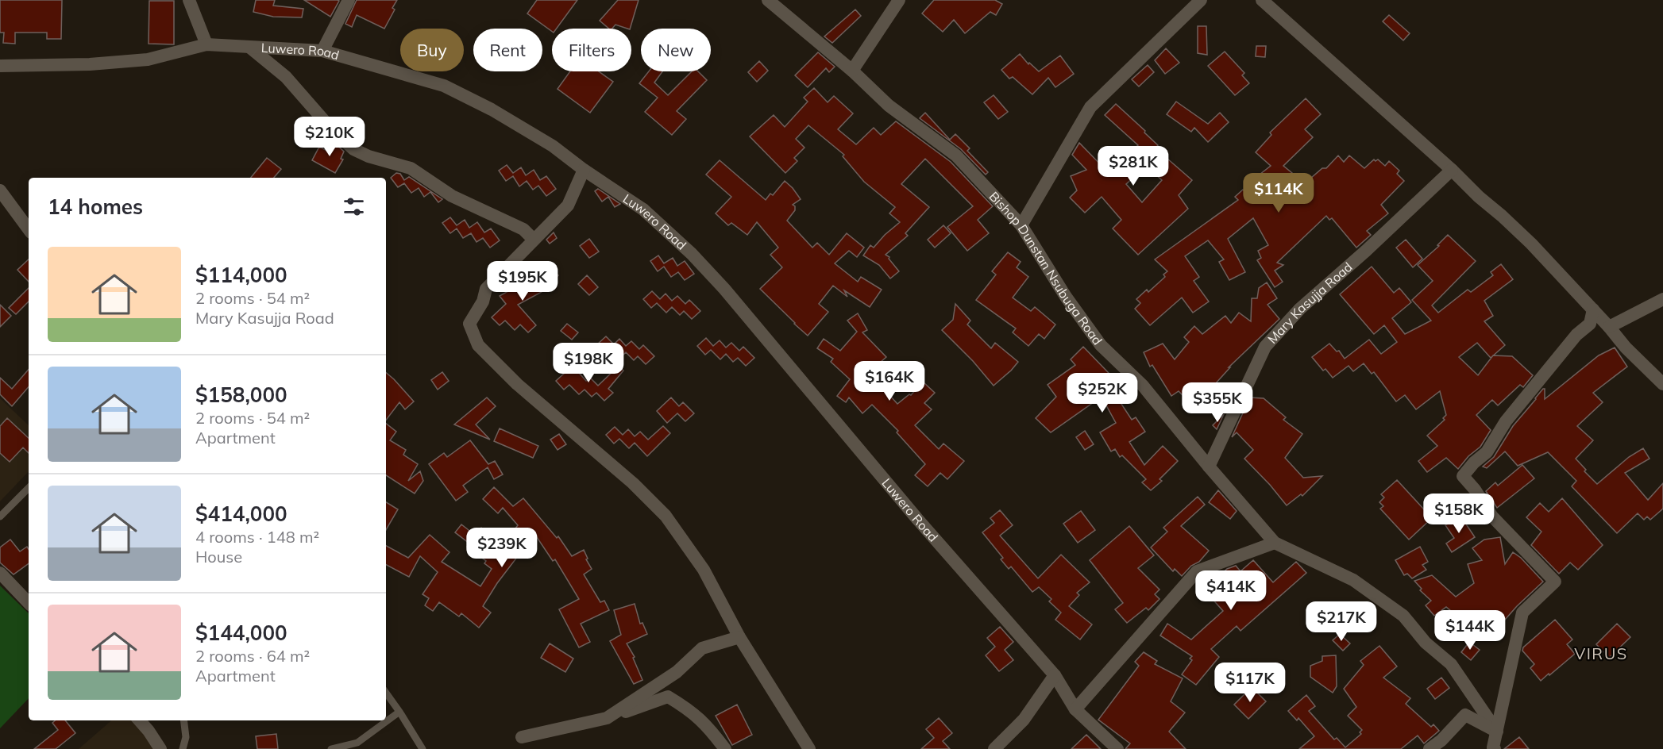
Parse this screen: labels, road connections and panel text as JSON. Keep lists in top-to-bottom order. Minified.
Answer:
{"streets":{"street":["Luwero Road","Bishop Dunstan Nsubuga Road","Mary Kasujja Road"]},"crossings":[["Bishop Dunstan Nsubuga Road","Mary Kasujja Road"]],"districts":["VIRUS"],"page":{"chip":["Buy","Rent","Filters","New"],"price":["$210K","$281K","$114K","$195K","$198K","$164K","$252K","$355K","$158K","$239K","$414K","$217K","$144K","$117K"],"heading":"14 homes","list":[{"name":"$114,000","note":"2 rooms · 54 m² · Mary Kasujja Road"},{"name":"$158,000","note":"2 rooms · 54 m² · Apartment"},{"name":"$414,000","note":"4 rooms · 148 m² · House"},{"name":"$144,000","note":"2 rooms · 64 m² · Apartment"}]}}
